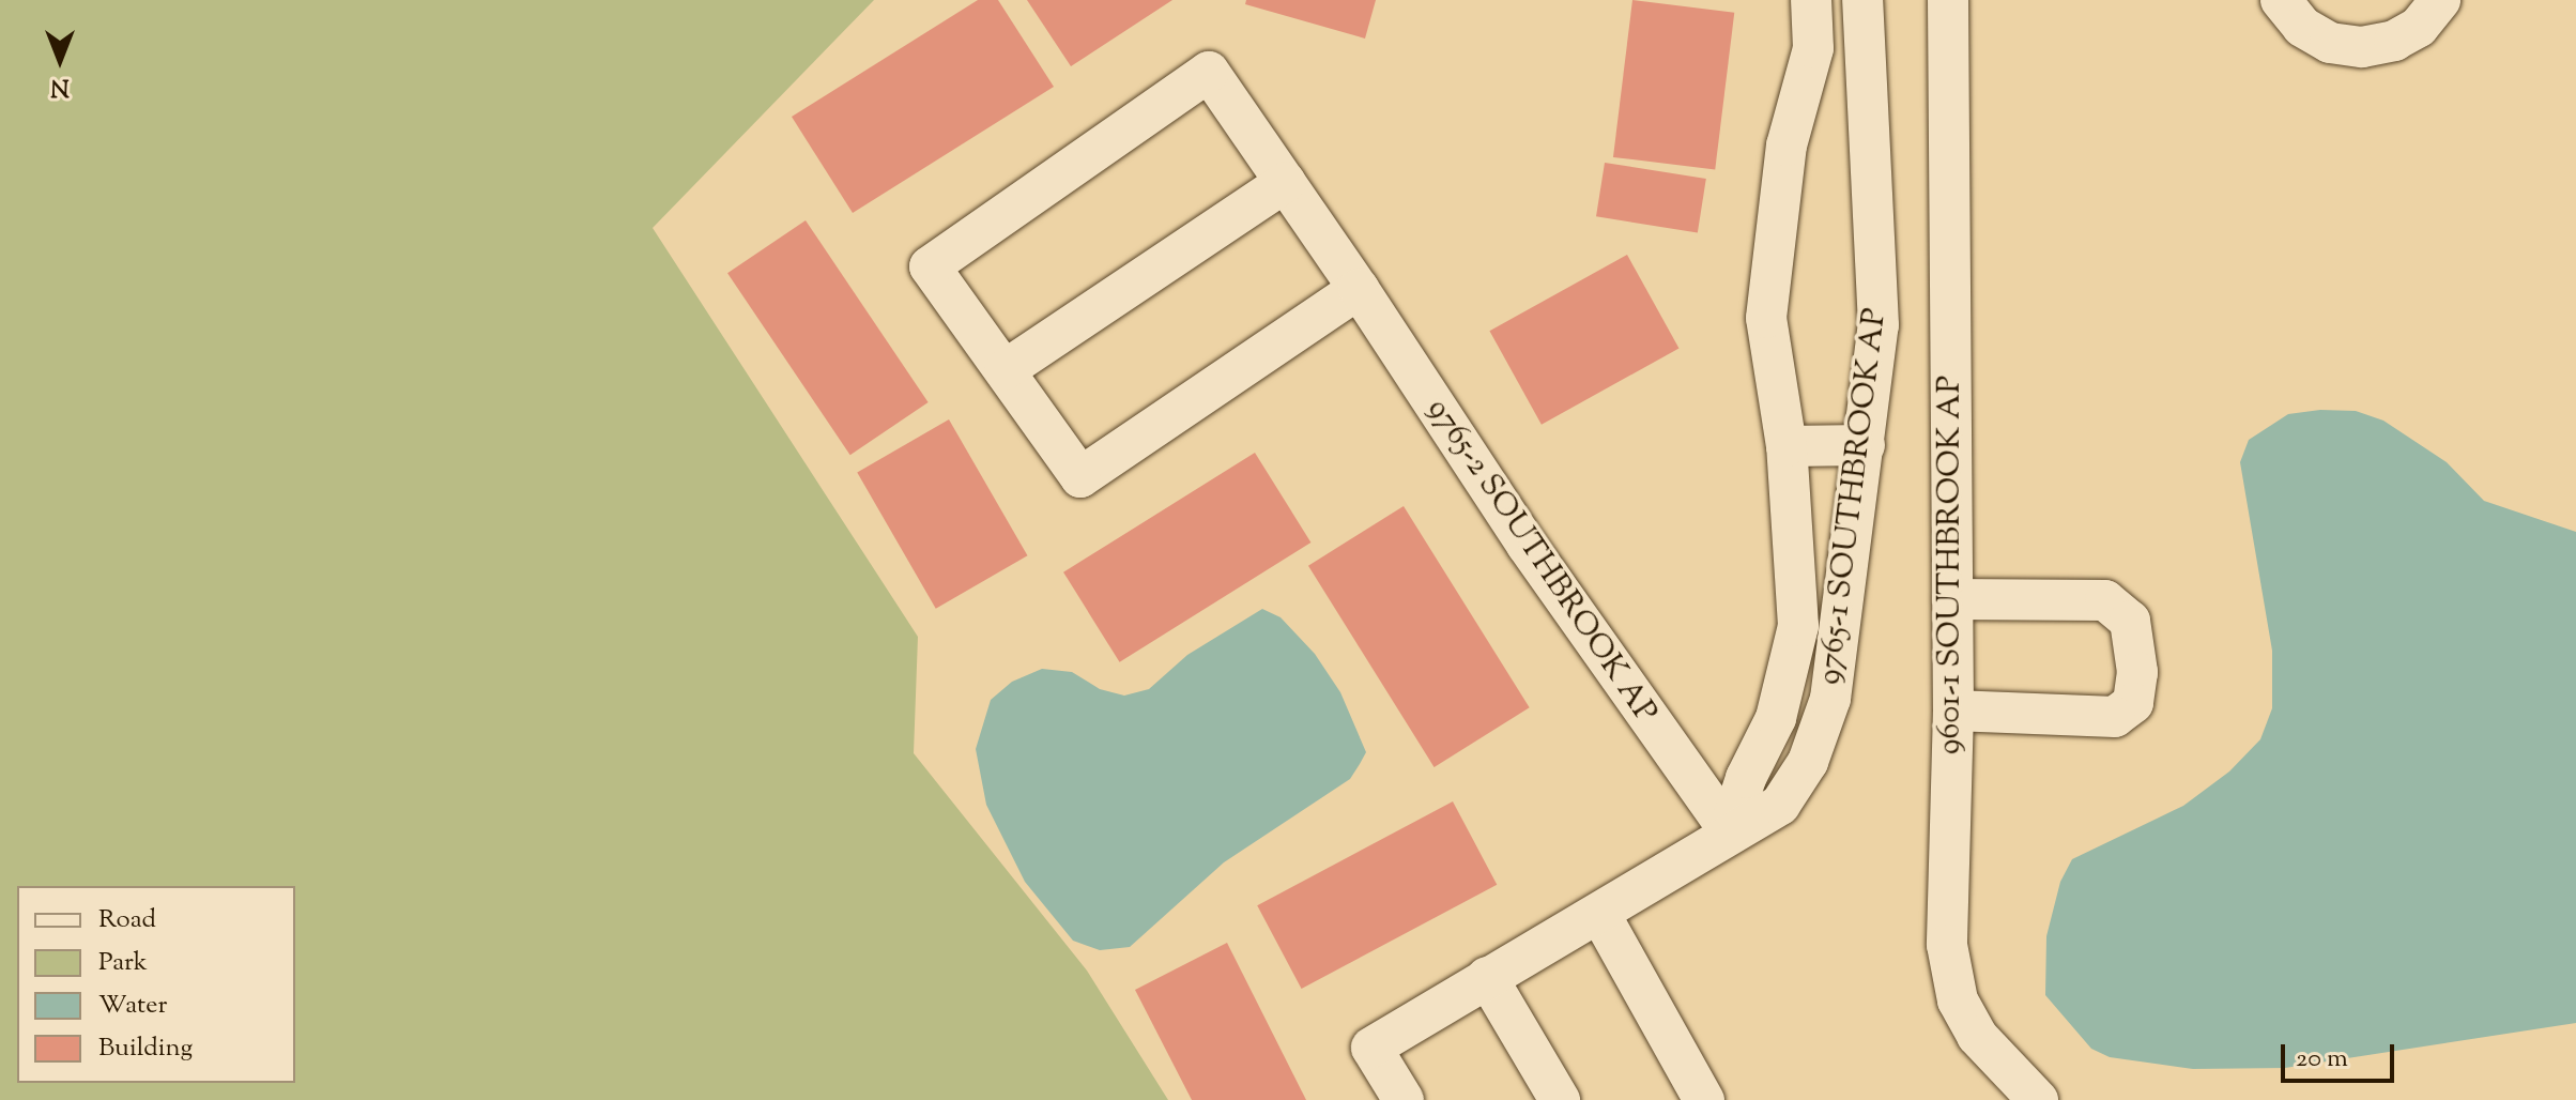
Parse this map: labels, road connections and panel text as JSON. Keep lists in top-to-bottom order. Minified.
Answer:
{"streets":{"street":["9765-1 SOUTHBROOK AP","9765-2 SOUTHBROOK AP","9601-1 SOUTHBROOK AP"]},"crossings":[["9765-1 SOUTHBROOK AP","9765-2 SOUTHBROOK AP"]],"legend":["Road","Park","Water","Building"],"scale_bar":"20 m","north":"bottom"}
